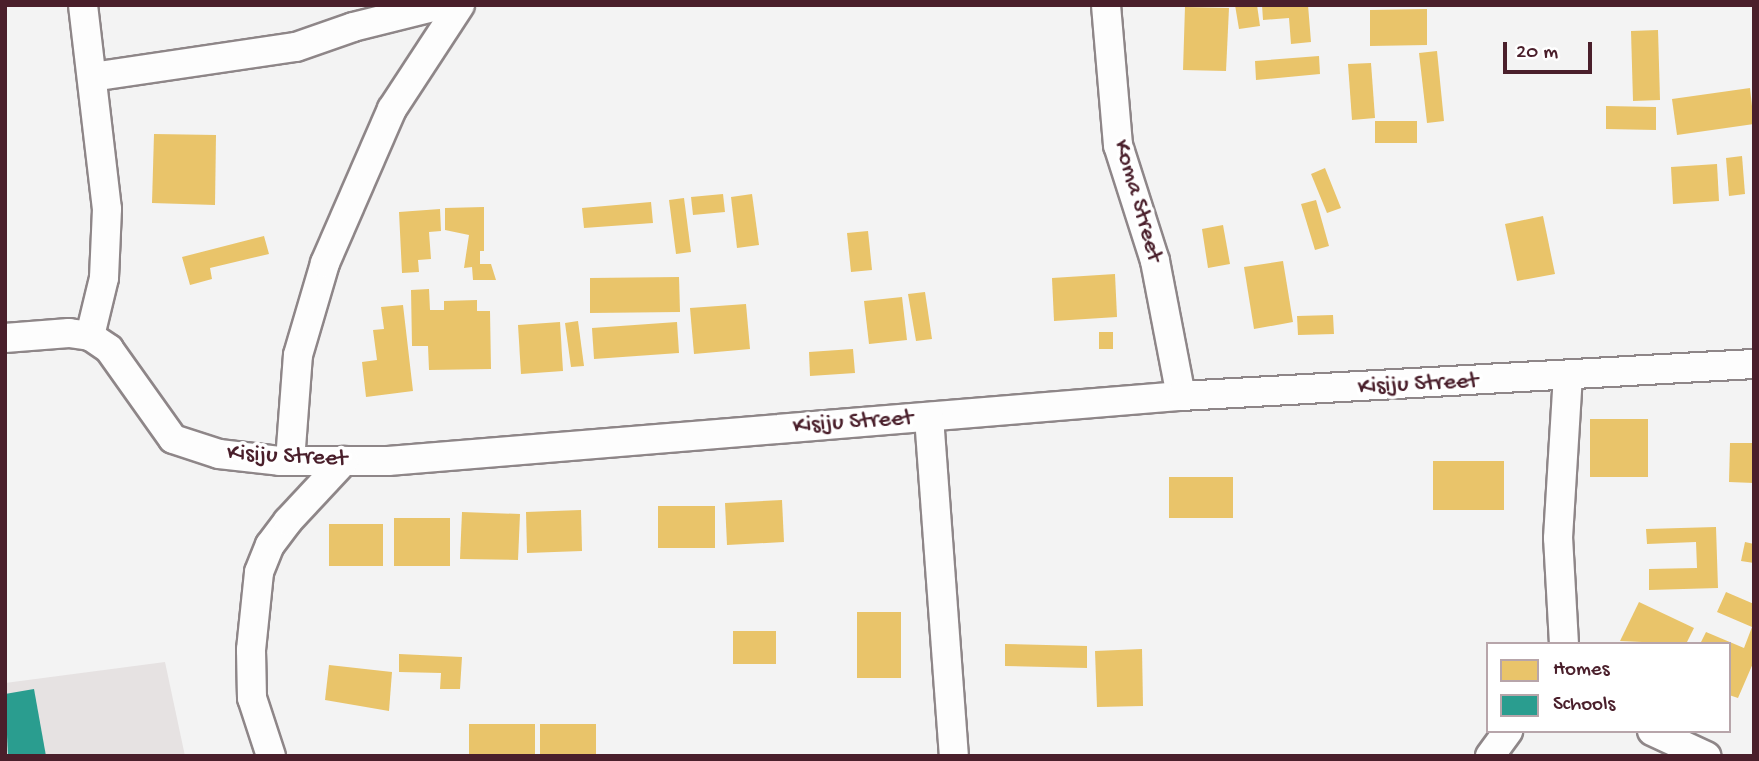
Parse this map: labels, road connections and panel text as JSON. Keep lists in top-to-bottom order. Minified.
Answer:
{"streets":{"street":["Koma Street","Kisiju Street"]},"crossings":[["Koma Street","Kisiju Street"]],"legend":["Homes","Schools"],"scale_bar":"20 m"}
